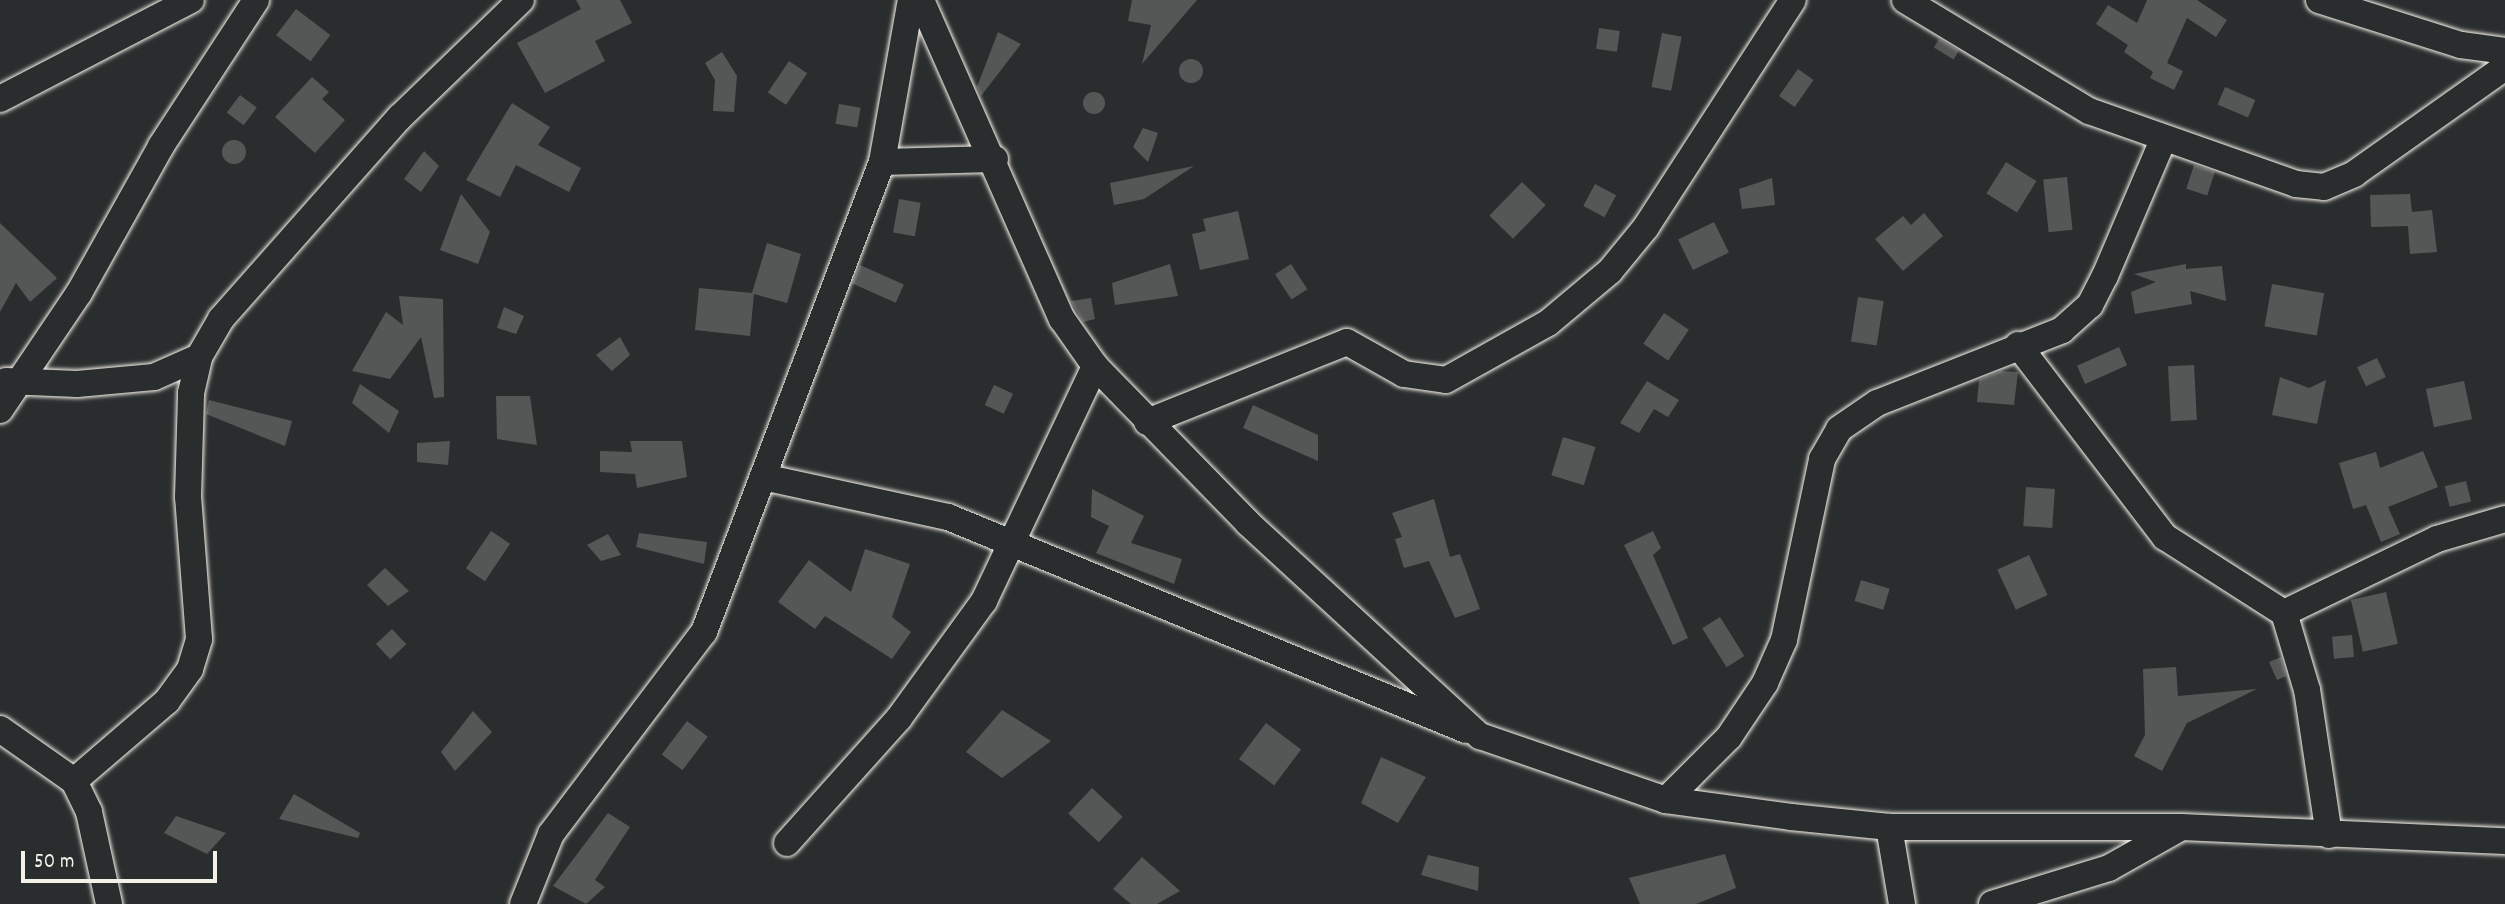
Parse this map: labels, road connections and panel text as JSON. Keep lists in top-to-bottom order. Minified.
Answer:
{"scale_bar":"50 m"}
